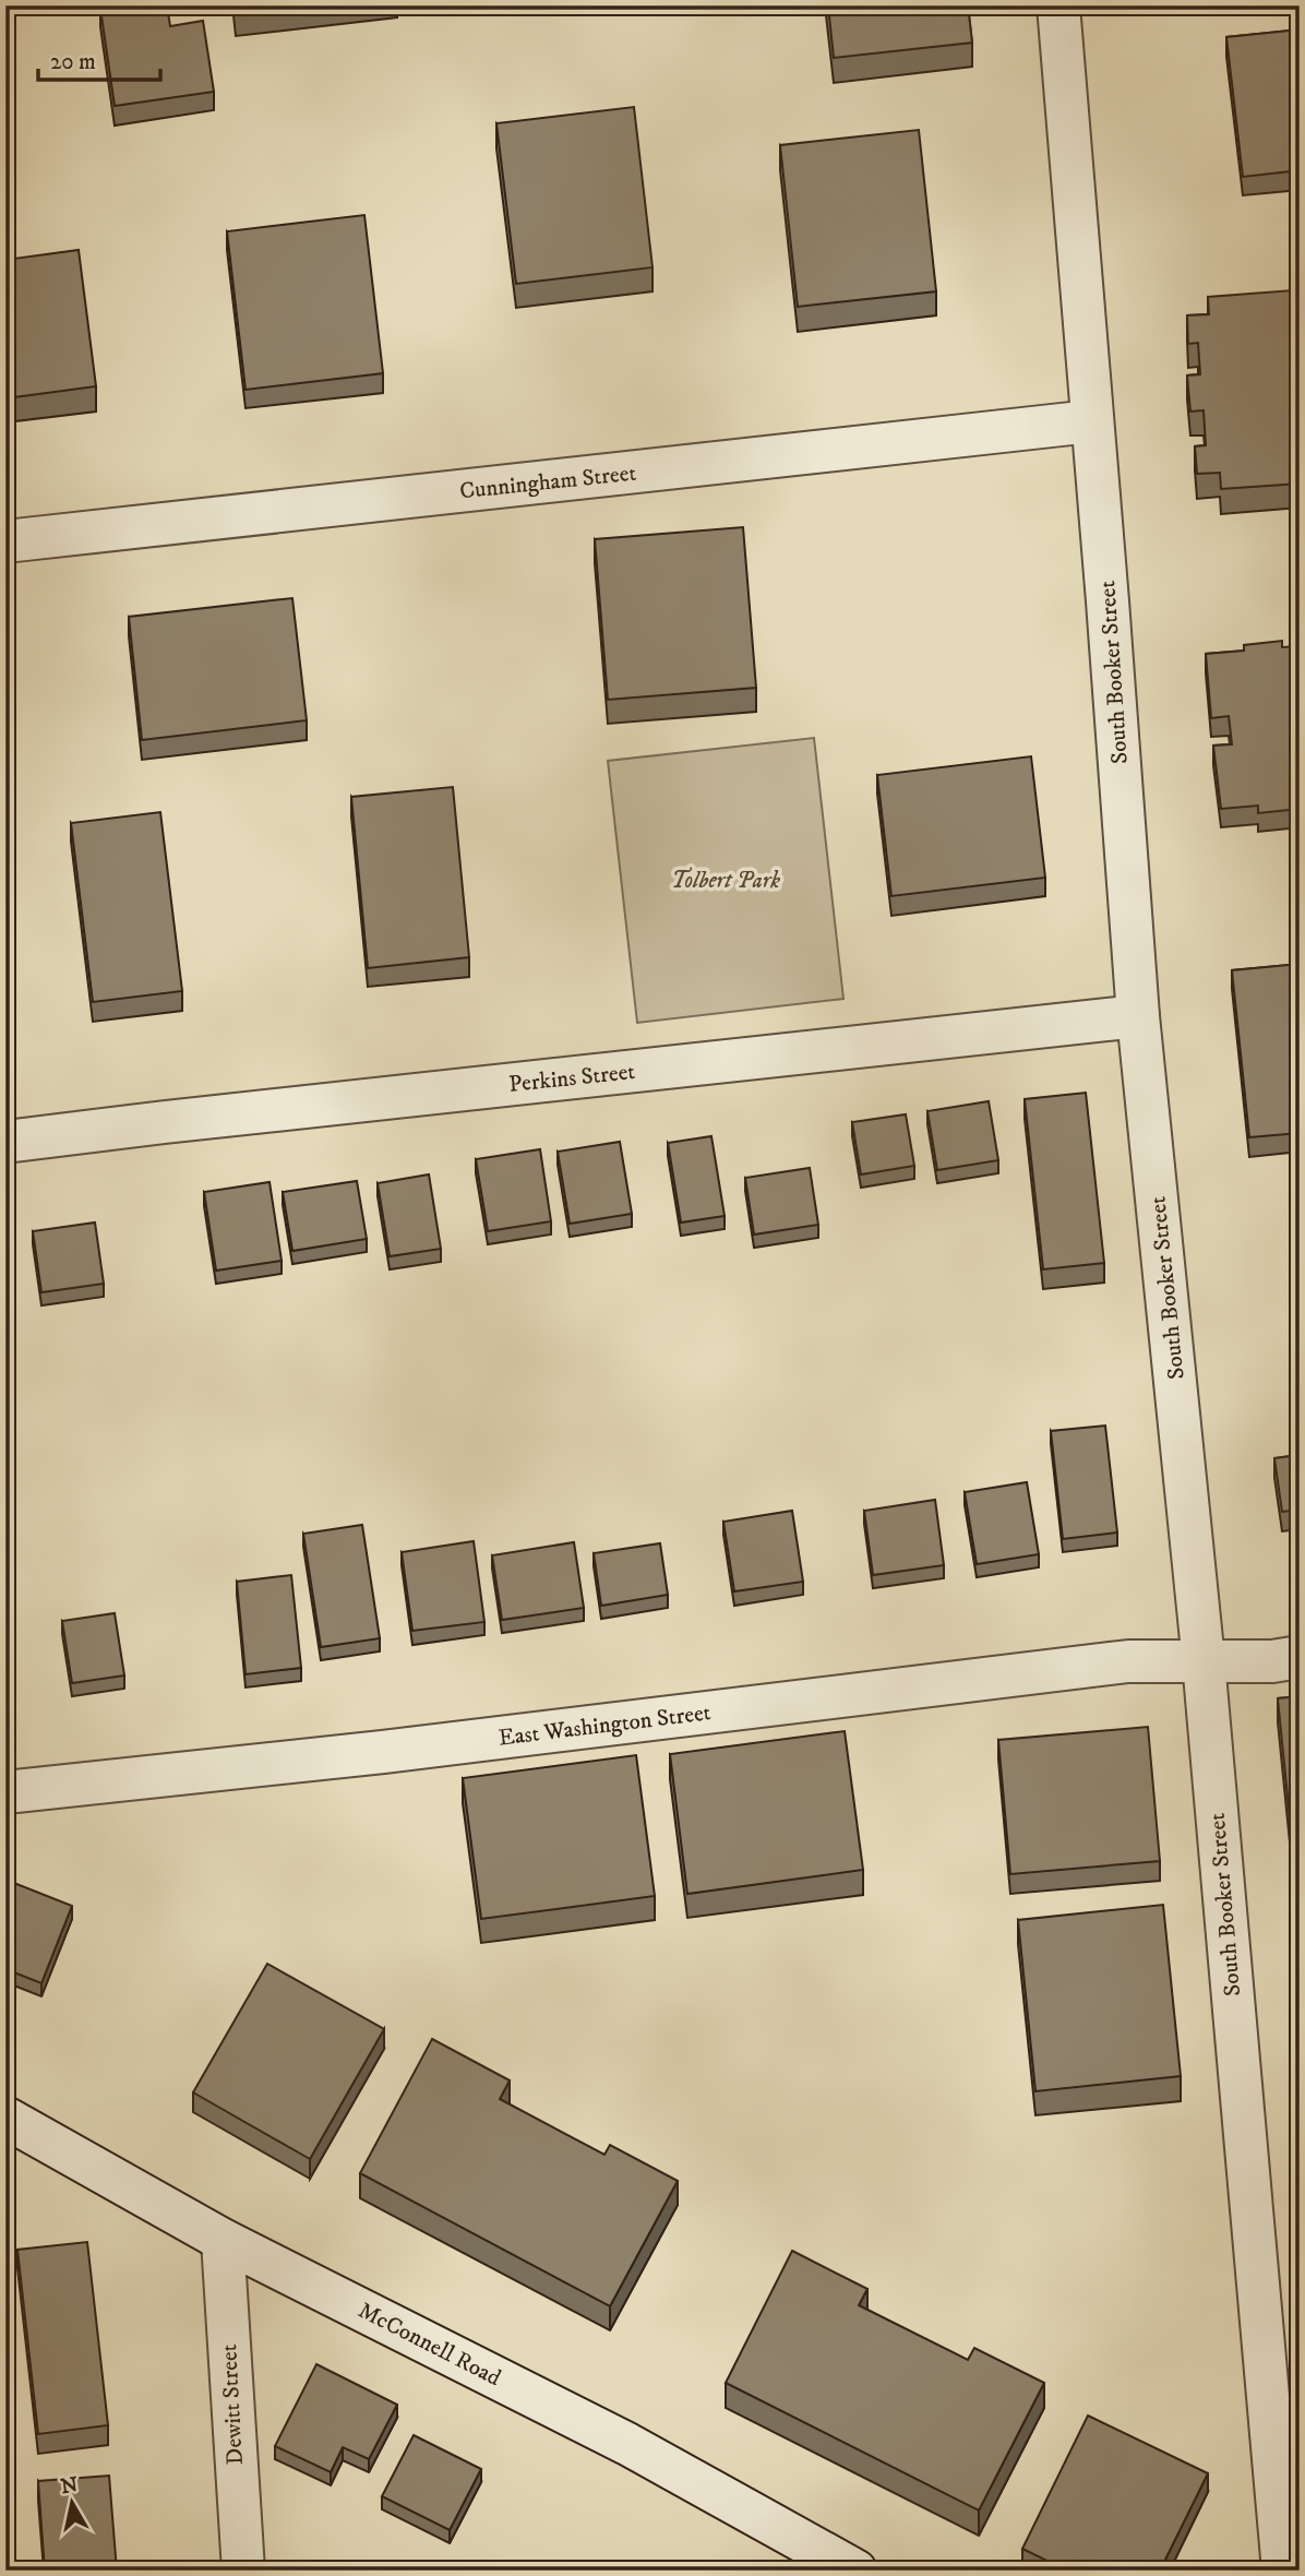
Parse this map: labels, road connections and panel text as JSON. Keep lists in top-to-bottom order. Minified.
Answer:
{"streets":{"street":["Cunningham Street","South Booker Street","Perkins Street","East Washington Street","McConnell Road","Dewitt Street"]},"crossings":[["Cunningham Street","South Booker Street"],["South Booker Street","Perkins Street"],["South Booker Street","East Washington Street"],["McConnell Road","Dewitt Street"]],"parks":["Tolbert Park"],"scale_bar":"20 m","north":"top"}
